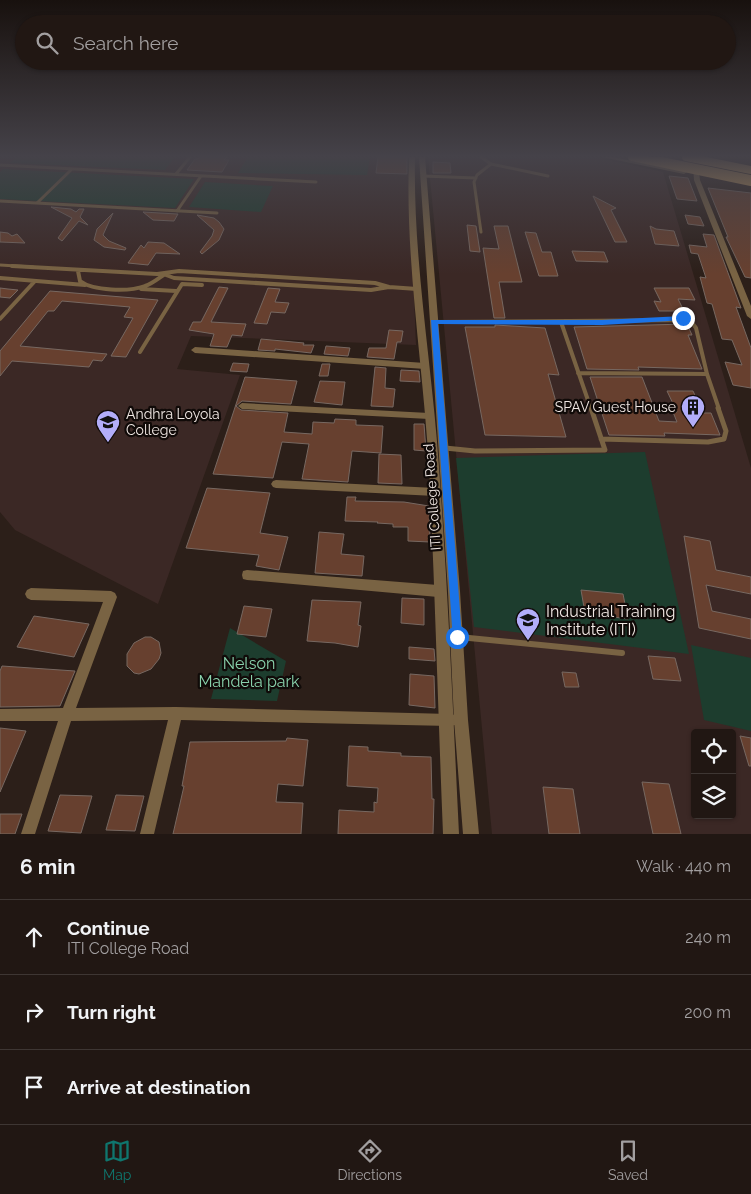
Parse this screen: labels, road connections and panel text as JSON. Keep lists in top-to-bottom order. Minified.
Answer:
{"streets":{"street":["ITI College Road"]},"parks":["Nelson Mandela park"],"places":{"building":["SPAV Guest House"],"school or university":["Andhra Loyola College","Industrial Training Institute (ITI)"]},"page":{"search":"Search here","heading":["6 min","Walk · 440 m"],"list":[["Continue","ITI College Road","240 m"],["Turn right","200 m"],"Arrive at destination"],"nav":["Map","Directions","Saved"]}}
